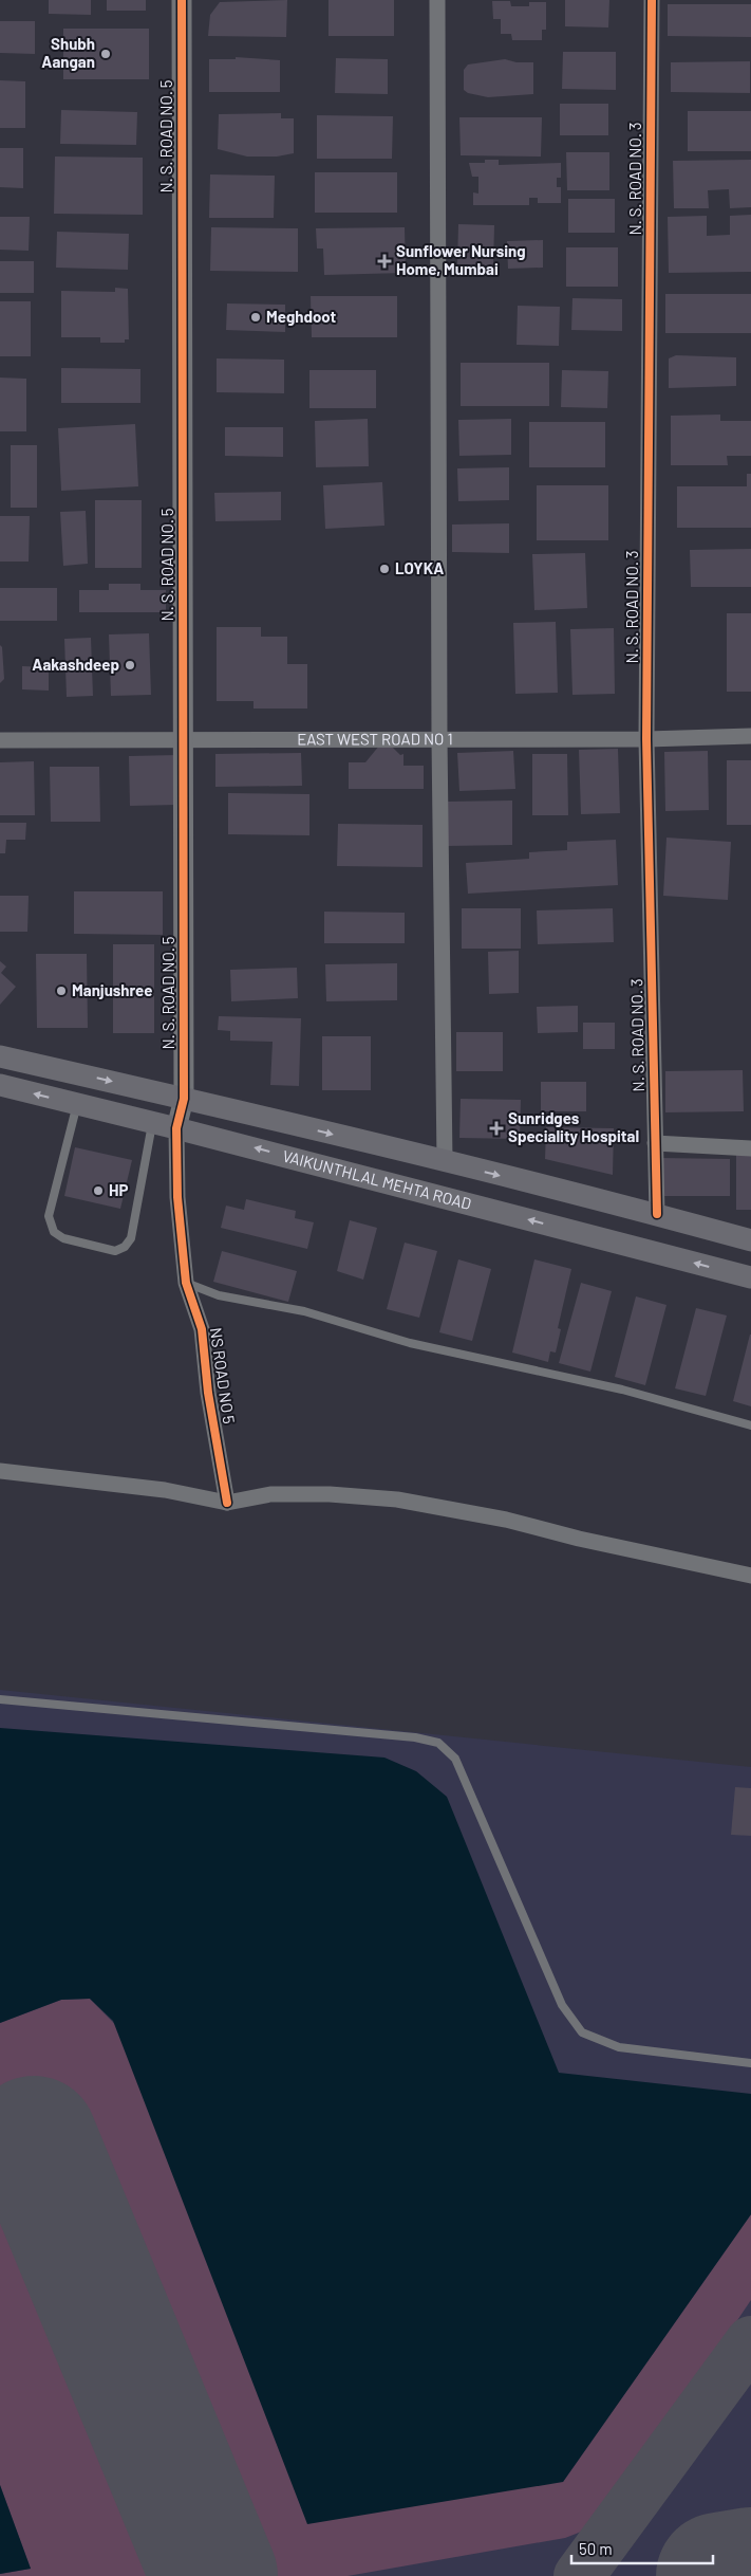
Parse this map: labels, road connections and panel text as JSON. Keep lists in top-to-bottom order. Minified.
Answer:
{"streets":{"main road":["VAIKUNTHLAL MEHTA ROAD"],"street":["N. S. ROAD NO. 5","N. S. ROAD NO. 3","EAST WEST ROAD NO 1","NS ROAD NO 5"]},"crossings":[["N. S. ROAD NO. 5","EAST WEST ROAD NO 1"],["N. S. ROAD NO. 5","VAIKUNTHLAL MEHTA ROAD"],["N. S. ROAD NO. 5","NS ROAD NO 5"],["N. S. ROAD NO. 3","EAST WEST ROAD NO 1"],["N. S. ROAD NO. 3","VAIKUNTHLAL MEHTA ROAD"],["VAIKUNTHLAL MEHTA ROAD","NS ROAD NO 5"]],"places":{"other":["Shubh Aangan","Meghdoot","LOYKA","Aakashdeep","Manjushree","HP"],"health":["Sunflower Nursing Home, Mumbai","Sunridges Speciality Hospital"]},"scale_bar":"50 m"}
